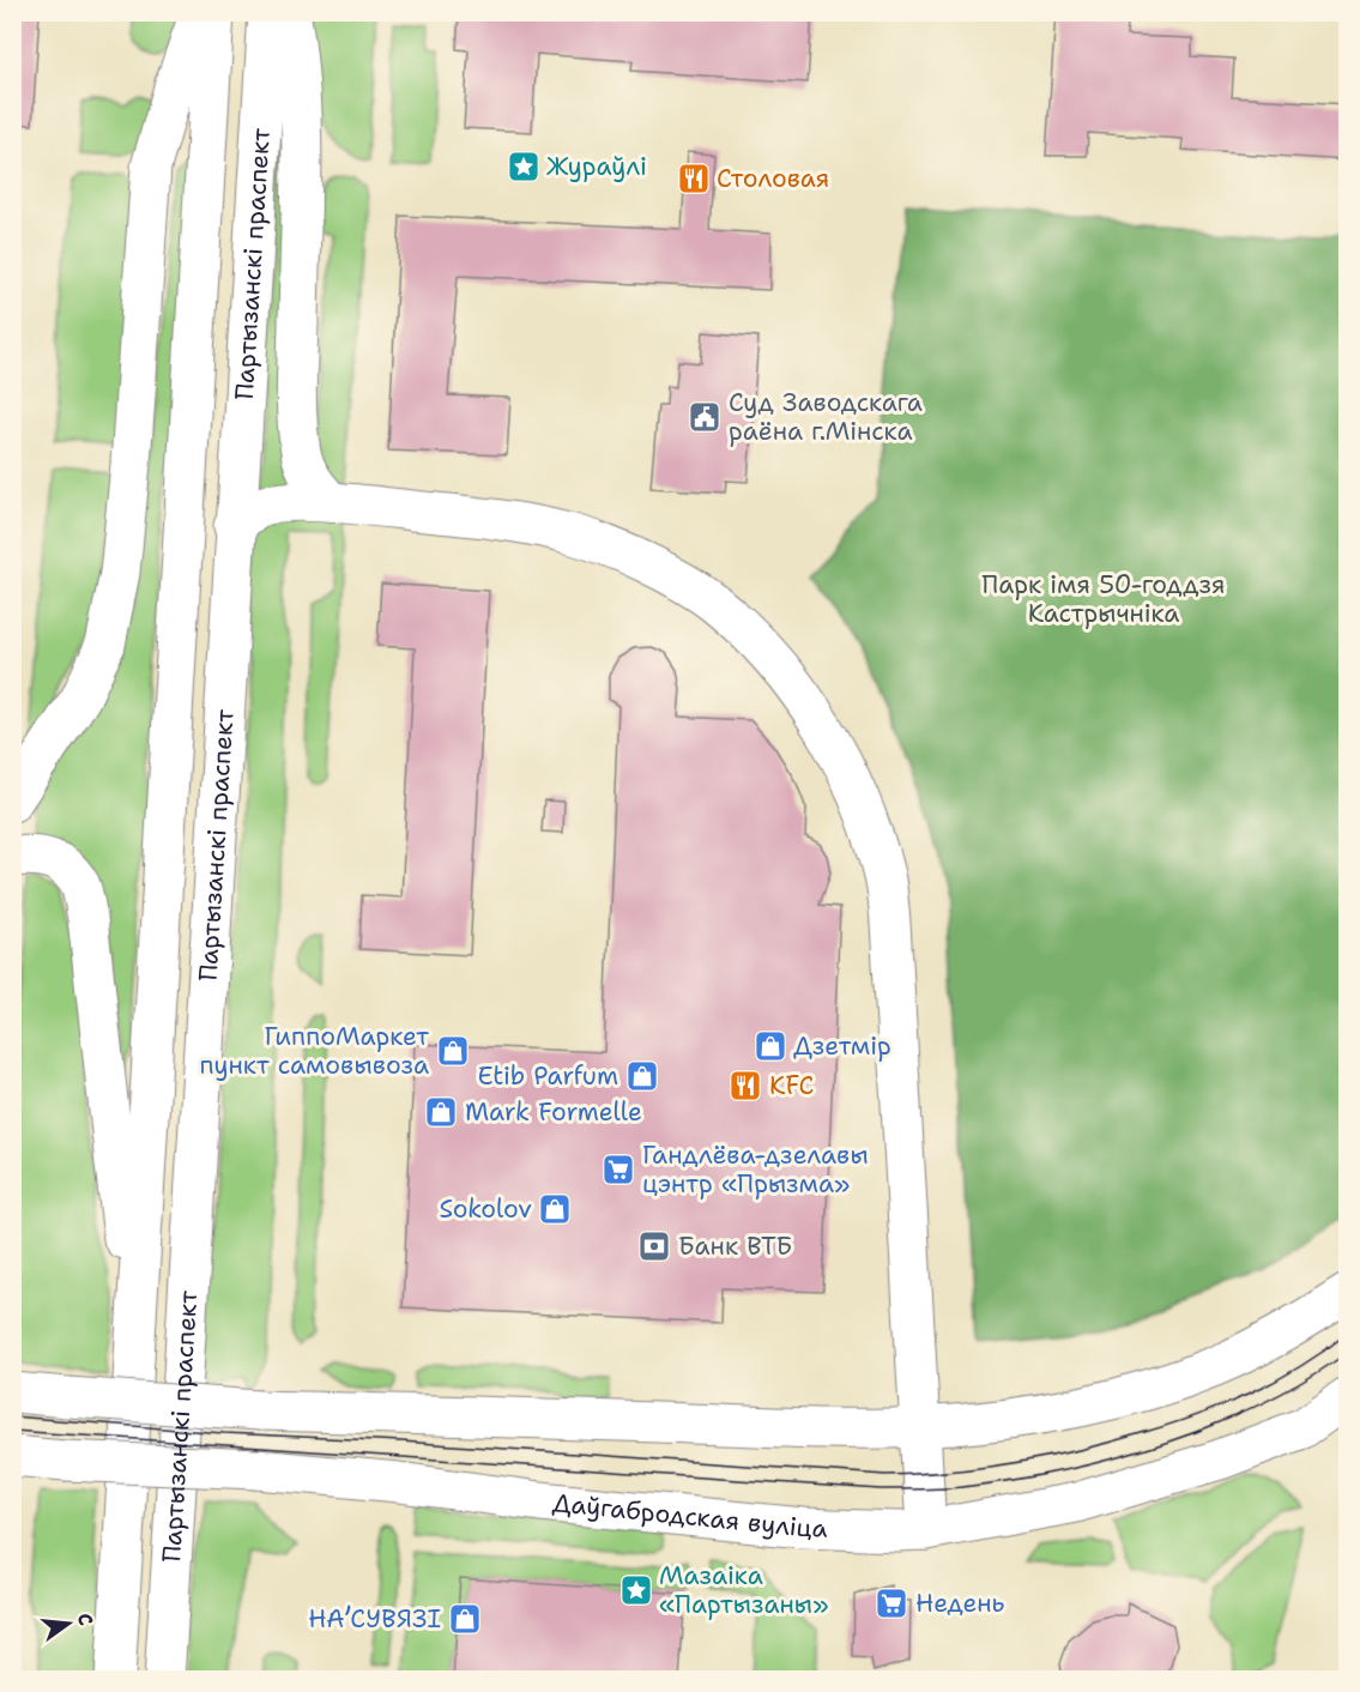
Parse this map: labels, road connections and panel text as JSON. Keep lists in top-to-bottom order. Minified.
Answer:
{"streets":{"main road":["Партызанскі праспект","Даўгабродская вуліца"]},"parks":["Парк імя 50-годдзя Кастрычніка"],"places":{"place":["Жураўлі","Мазаіка «Партызаны»"],"restaurant":["Столовая","KFC"],"public building":["Суд Заводскага раёна г.Мінска"],"shop":["Дзетмір","ГиппоМаркет пункт самовывоза","Etib Parfum","Mark Formelle","Sokolov","НАʼСУВЯЗІ"],"supermarket":["Гандлёва-дзелавы цэнтр «Прызма»","Недень"],"bank":["Банк ВТБ"]},"north":"right"}
